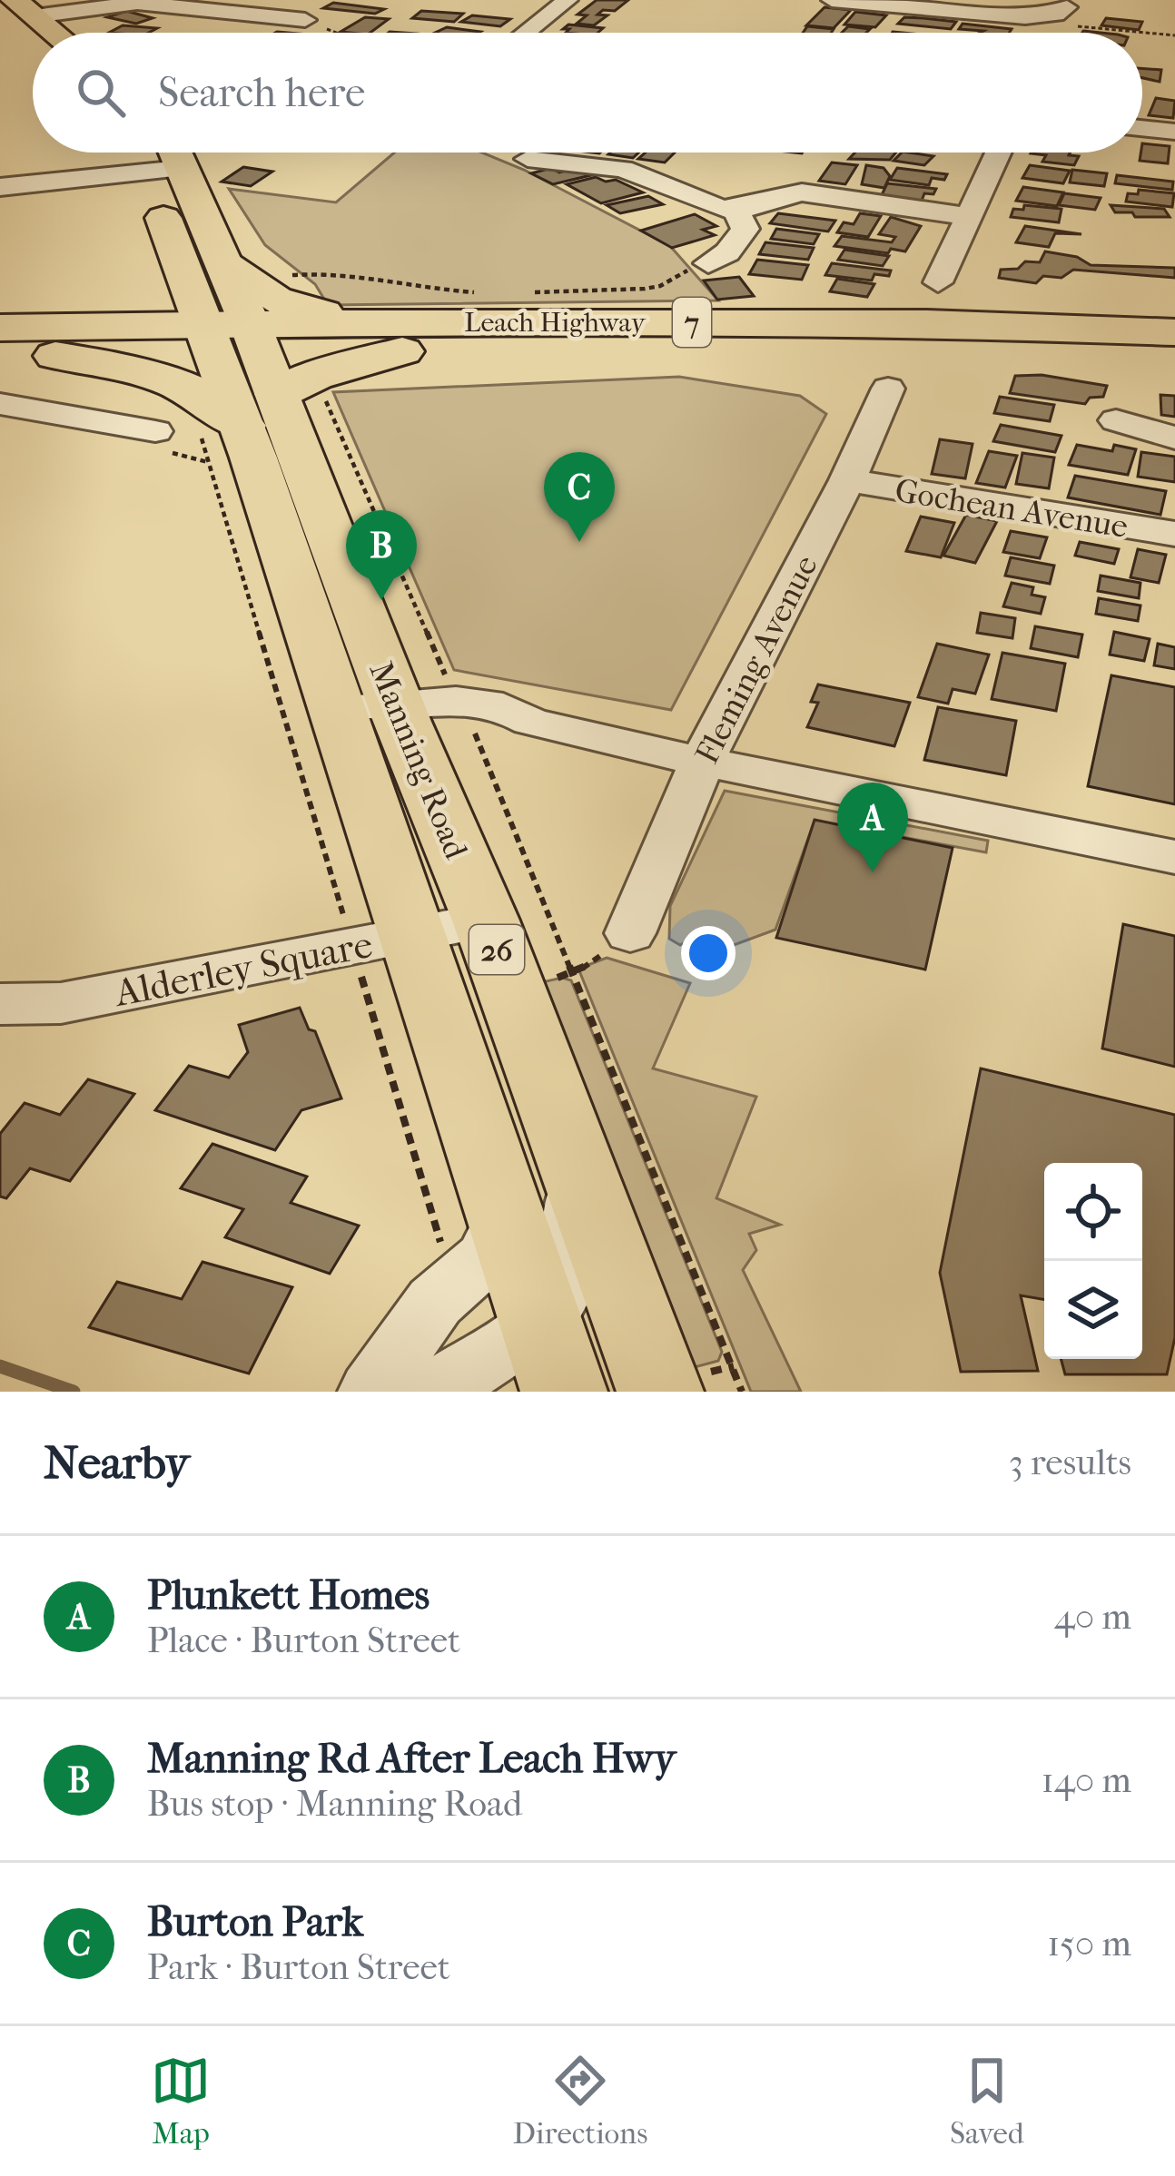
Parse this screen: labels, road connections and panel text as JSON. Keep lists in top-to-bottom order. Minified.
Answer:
{"streets":{"highway":["Leach Highway","7"],"main road":["Manning Road","26"],"street":["Gochean Avenue","Fleming Avenue","Alderley Square"]},"crossings":[["Leach Highway","Manning Road"],["Gochean Avenue","Fleming Avenue"],["Manning Road","Alderley Square"]],"page":{"search":"Search here","pins":["C","B","A"],"heading":["Nearby","3 results"],"list":[{"mark":"A","name":"Plunkett Homes","note":"Place · Burton Street","value":"40 m"},{"mark":"B","name":"Manning Rd After Leach Hwy","note":"Bus stop · Manning Road","value":"140 m"},{"mark":"C","name":"Burton Park","note":"Park · Burton Street","value":"150 m"}],"nav":["Map","Directions","Saved"]}}
